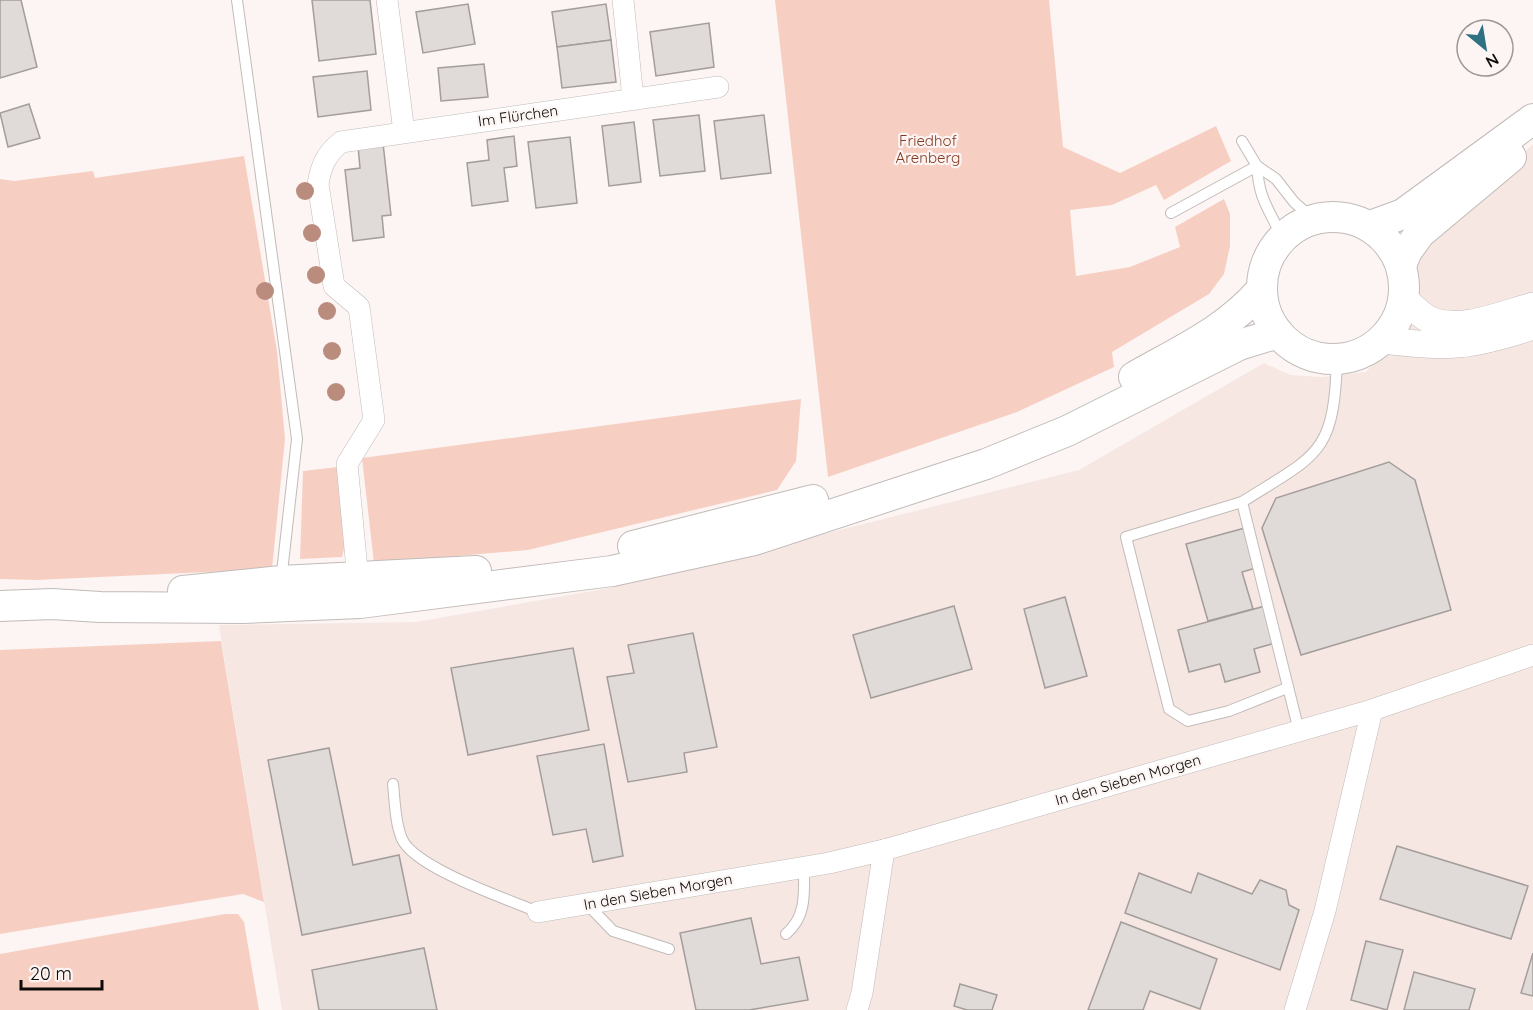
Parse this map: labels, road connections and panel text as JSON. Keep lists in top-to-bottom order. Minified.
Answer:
{"streets":{"street":["Im Flürchen","In den Sieben Morgen"]},"parks":["Friedhof Arenberg"],"scale_bar":"20 m","north":"bottom right"}
